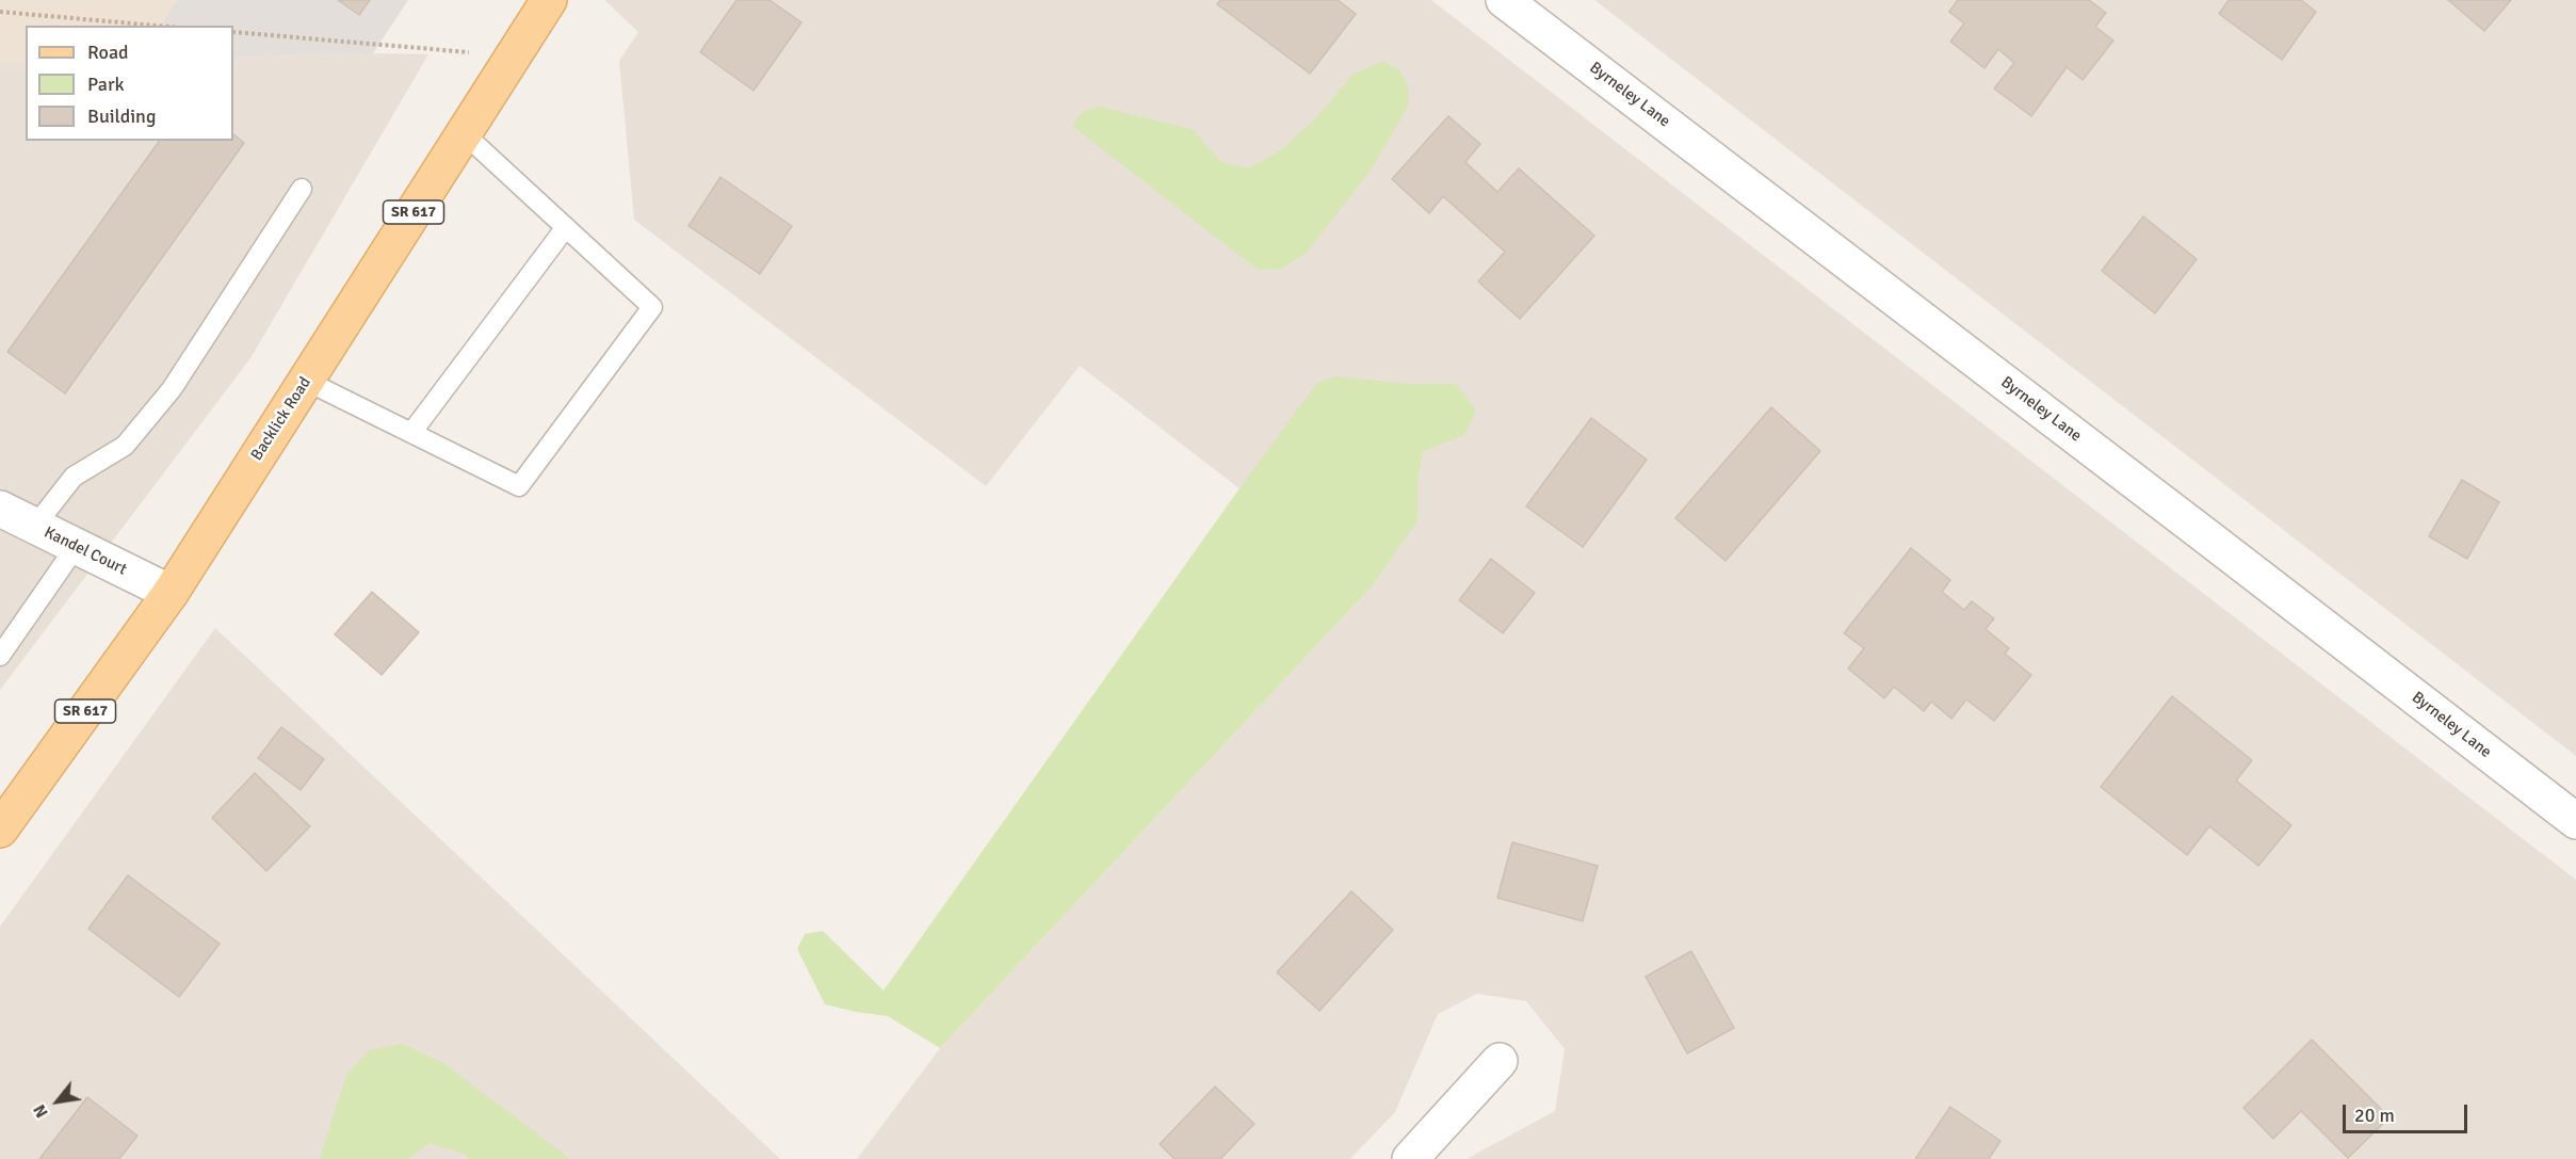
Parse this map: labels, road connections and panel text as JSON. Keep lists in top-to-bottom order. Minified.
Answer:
{"streets":{"main road":["SR 617","Backlick Road"],"street":["Byrneley Lane","Kandel Court"]},"crossings":[["Backlick Road","Kandel Court"]],"legend":["Road","Park","Building"],"scale_bar":"20 m","north":"bottom left"}
